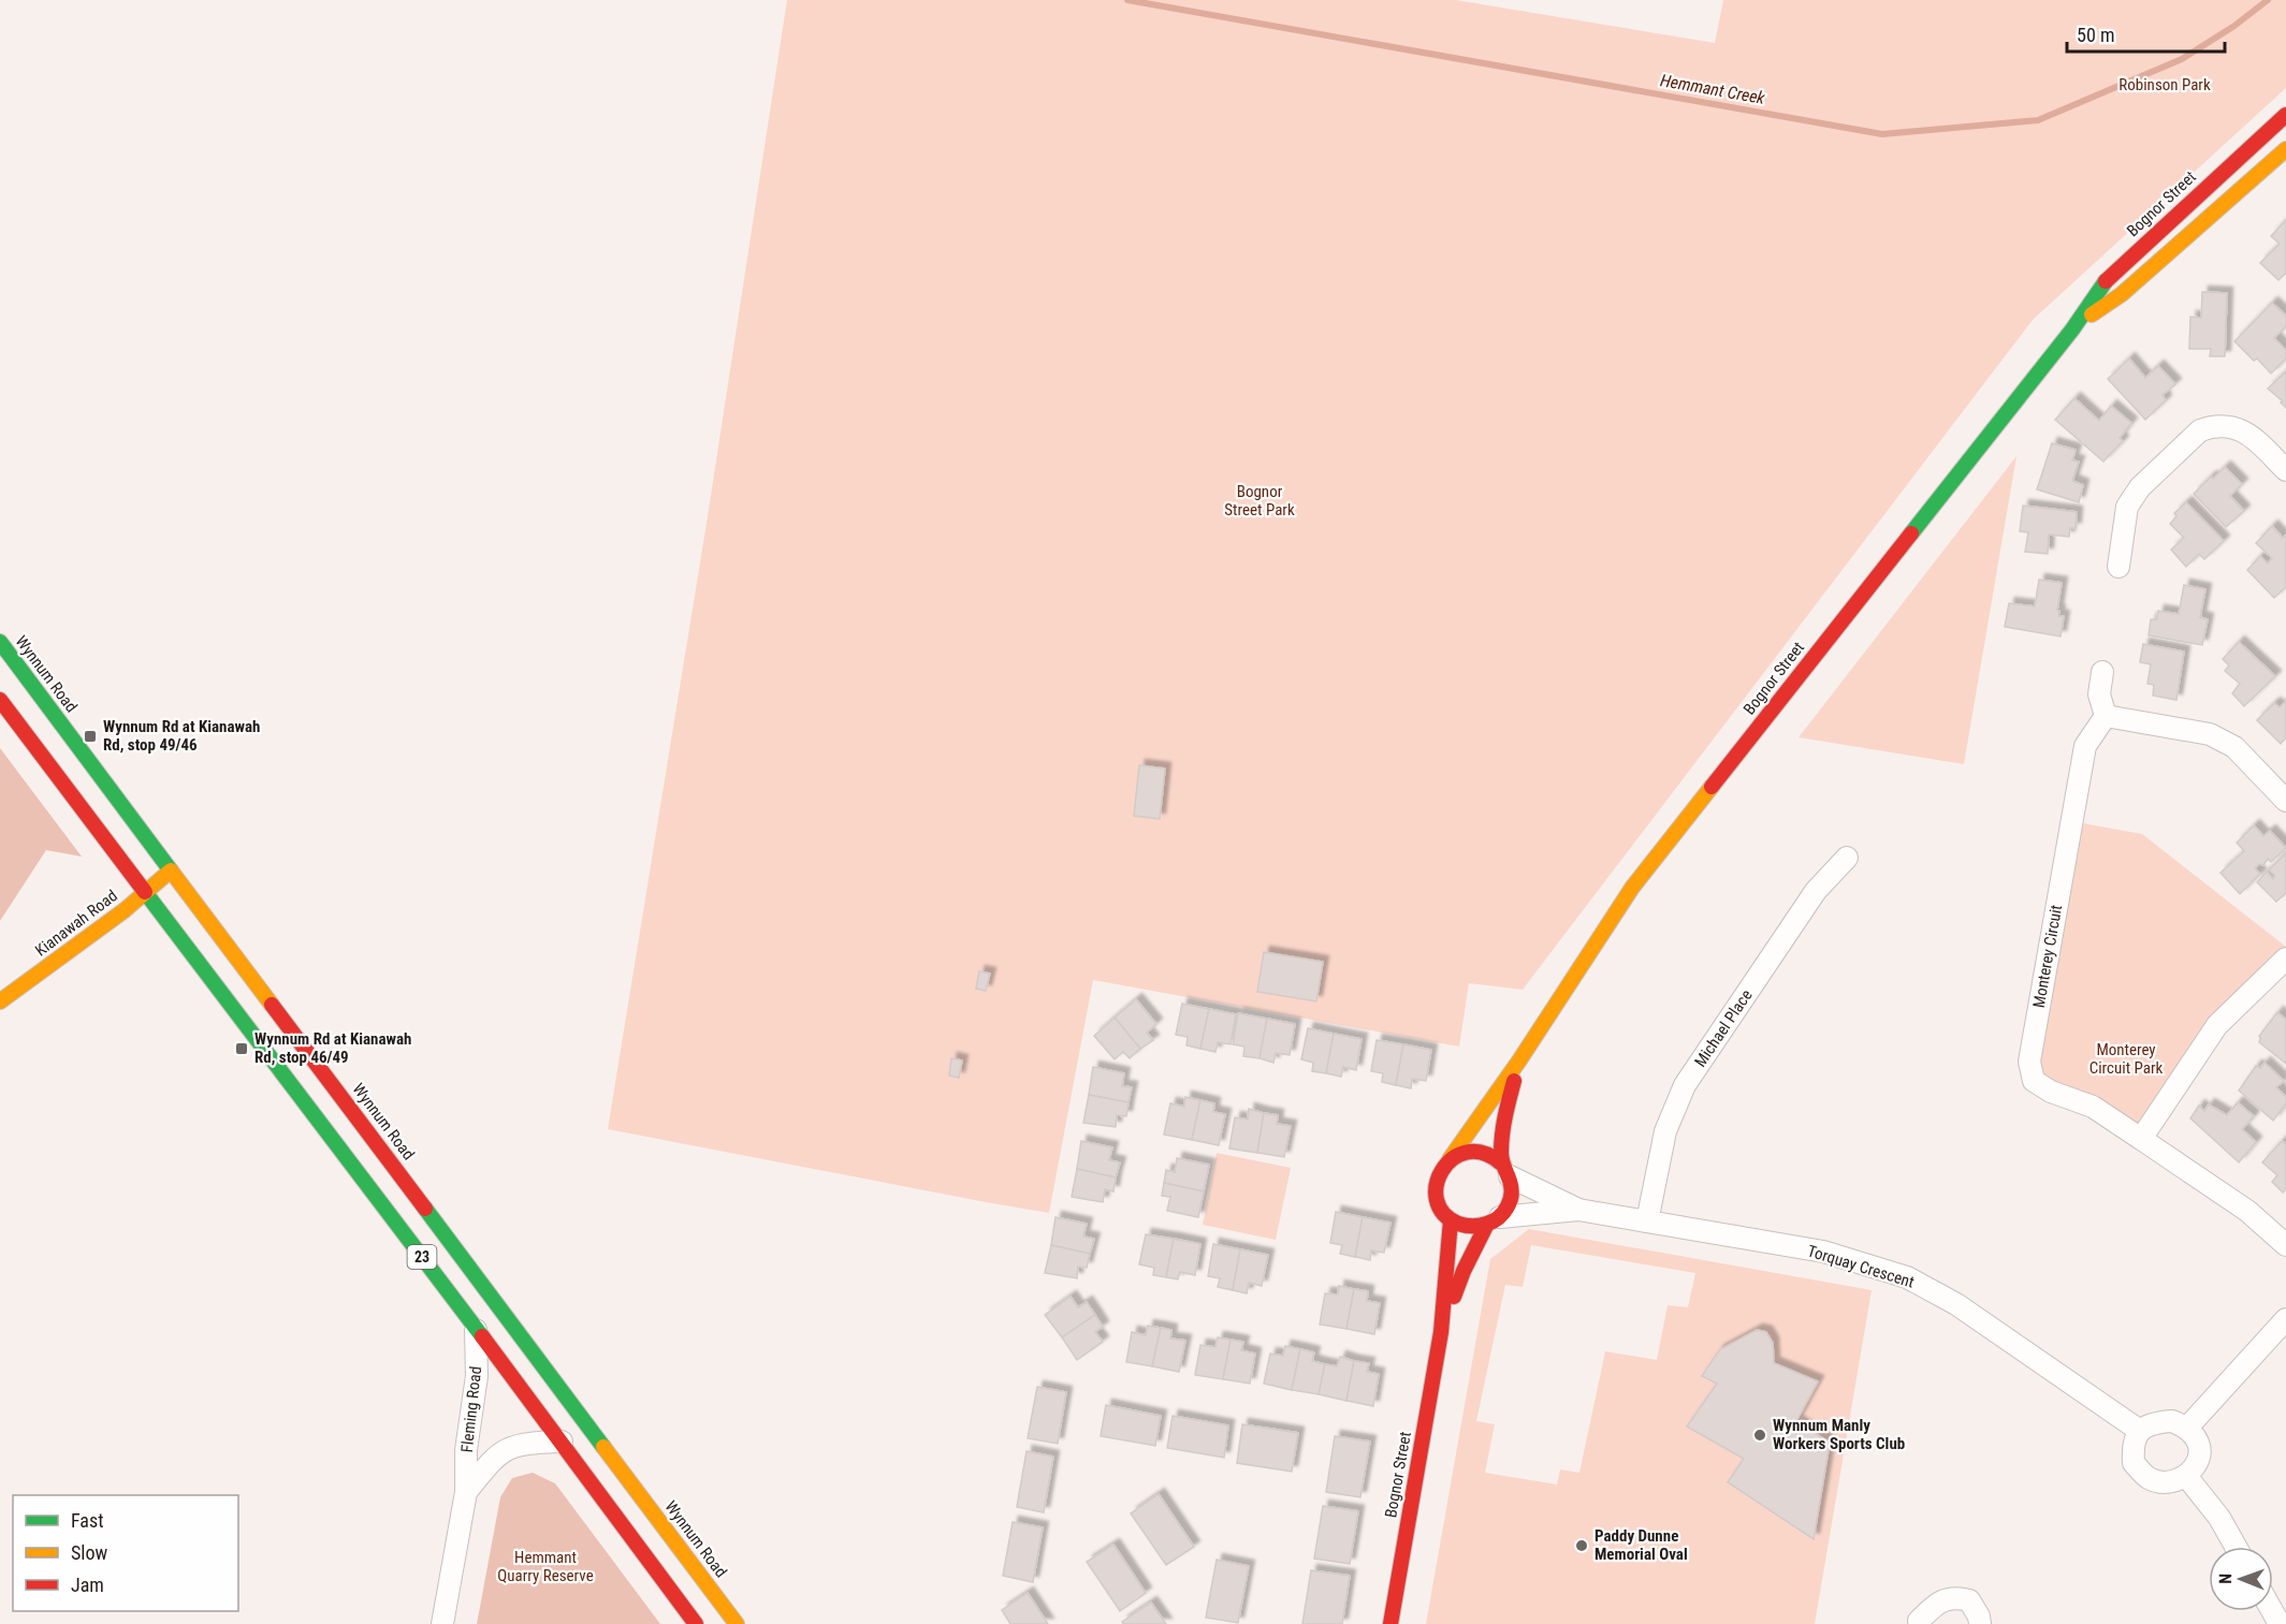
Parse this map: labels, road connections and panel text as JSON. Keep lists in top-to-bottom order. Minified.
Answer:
{"streets":{"main road":["Bognor Street","Wynnum Road","Kianawah Road","23"],"street":["Monterey Circuit","Michael Place","Torquay Crescent","Fleming Road"]},"crossings":[["Bognor Street","Torquay Crescent"],["Wynnum Road","Kianawah Road"],["Kianawah Road","23"],["Michael Place","Torquay Crescent"],["23","Fleming Road"]],"water":["Hemmant Creek"],"parks":["Robinson Park","Bognor Street Park","Monterey Circuit Park","Hemmant Quarry Reserve"],"places":{"transit":["Wynnum Rd at Kianawah Rd, stop 49/46","Wynnum Rd at Kianawah Rd, stop 46/49"],"other":["Wynnum Manly Workers Sports Club","Paddy Dunne Memorial Oval"]},"legend":["Fast","Slow","Jam"],"scale_bar":"50 m","north":"left"}
